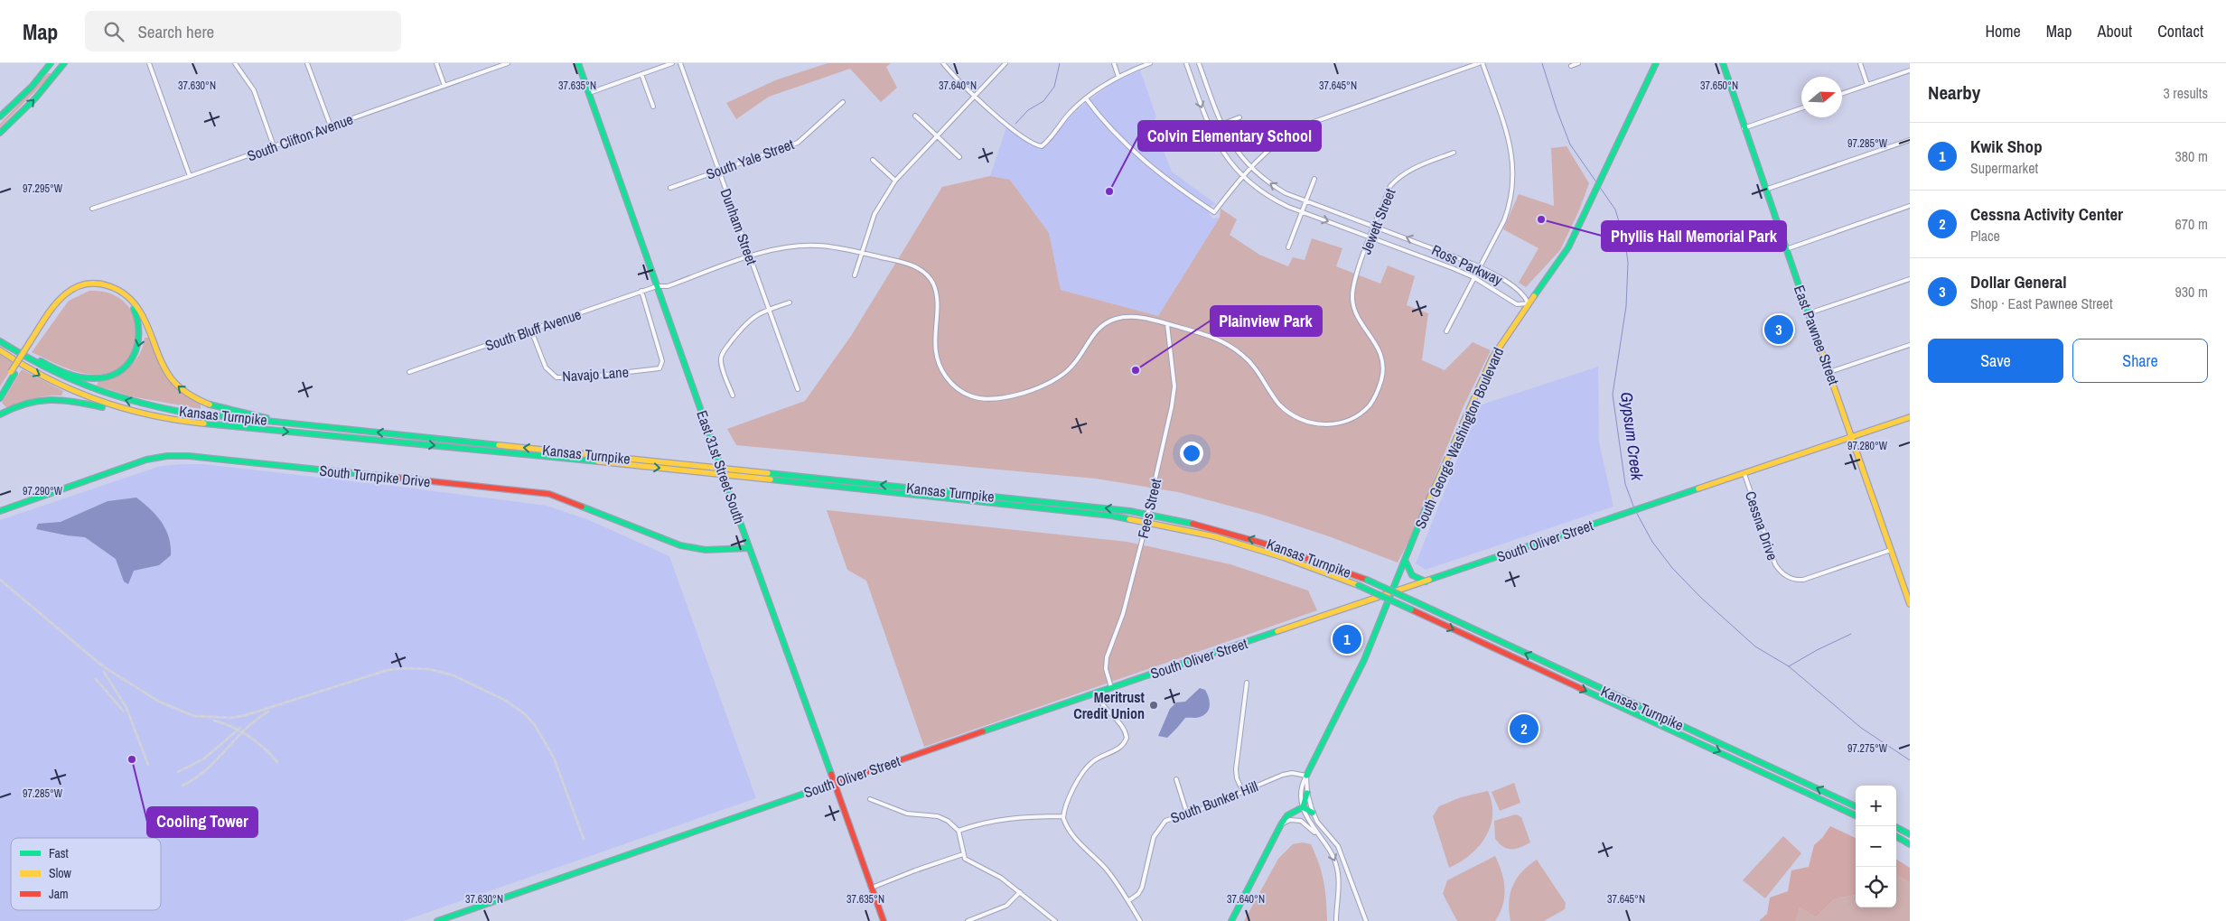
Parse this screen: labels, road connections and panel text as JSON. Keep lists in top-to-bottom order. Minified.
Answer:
{"streets":{"main road":["East Pawnee Street","Kansas Turnpike","South George Washington Boulevard","East 31st Street South","South Turnpike Drive","South Oliver Street"],"street":["South Clifton Avenue","South Yale Street","Jewett Street","Dunham Street","Ross Parkway","South Bluff Avenue","Navajo Lane","Fees Street","Cessna Drive","South Bunker Hill"]},"crossings":[["South Yale Street","Dunham Street"],["Jewett Street","Ross Parkway"],["Jewett Street","South Bluff Avenue"],["Jewett Street","Fees Street"],["Dunham Street","South Bluff Avenue"],["Ross Parkway","South George Washington Boulevard"],["South Bluff Avenue","Navajo Lane"],["South Bluff Avenue","East 31st Street South"],["East Pawnee Street","Cessna Drive"],["East Pawnee Street","South Oliver Street"],["South George Washington Boulevard","South Oliver Street"],["South George Washington Boulevard","South Bunker Hill"],["East 31st Street South","South Turnpike Drive"],["East 31st Street South","South Oliver Street"],["Fees Street","South Oliver Street"],["Cessna Drive","South Oliver Street"]],"water":["Gypsum Creek"],"places":["Colvin Elementary School","Phyllis Hall Memorial Park","Plainview Park","Meritrust Credit Union","Cooling Tower"],"legend":["Fast","Slow","Jam"],"north":"right","page":{"header":"Map","search":"Search here","nav":["Home","Map","About","Contact"],"heading":["Nearby","3 results"],"list":[{"mark":"1","name":"Kwik Shop","note":"Supermarket","value":"380 m"},{"mark":"2","name":"Cessna Activity Center","note":"Place","value":"670 m"},{"mark":"3","name":"Dollar General","note":"Shop · East Pawnee Street","value":"930 m"}],"pins":["3","1","2"],"buttons":["Save","Share"],"map_buttons":["+","−"]},"coordinates":["37.630°N","37.635°N","37.645°N","37.650°N","37.640°N","97.285°W","97.295°W","97.280°W","97.290°W","97.275°W"]}
